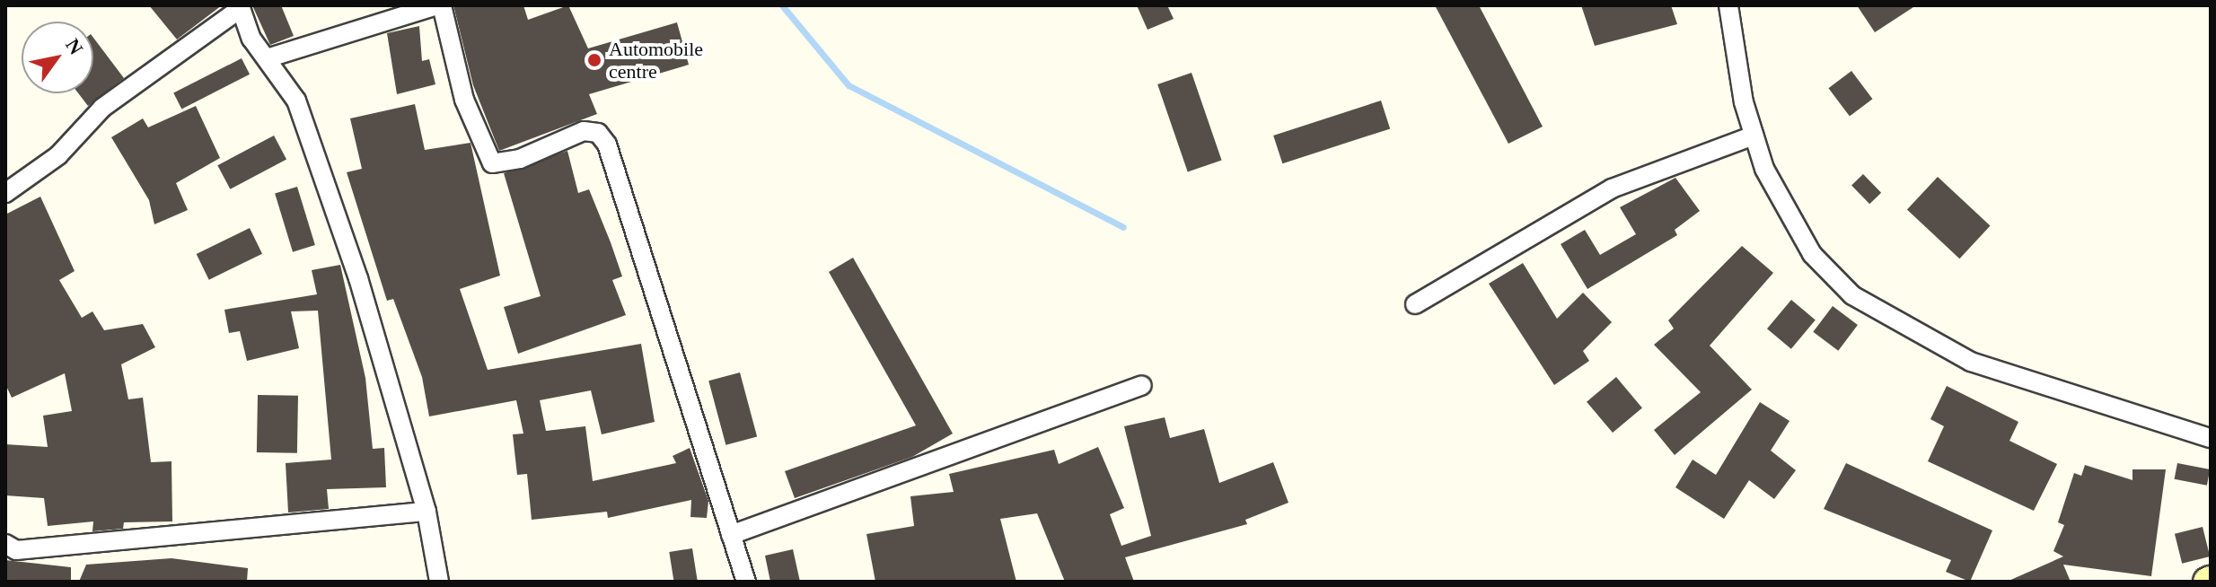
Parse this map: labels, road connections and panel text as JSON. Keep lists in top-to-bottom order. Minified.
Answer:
{"places":["Automobile centre"],"north":"top right"}
